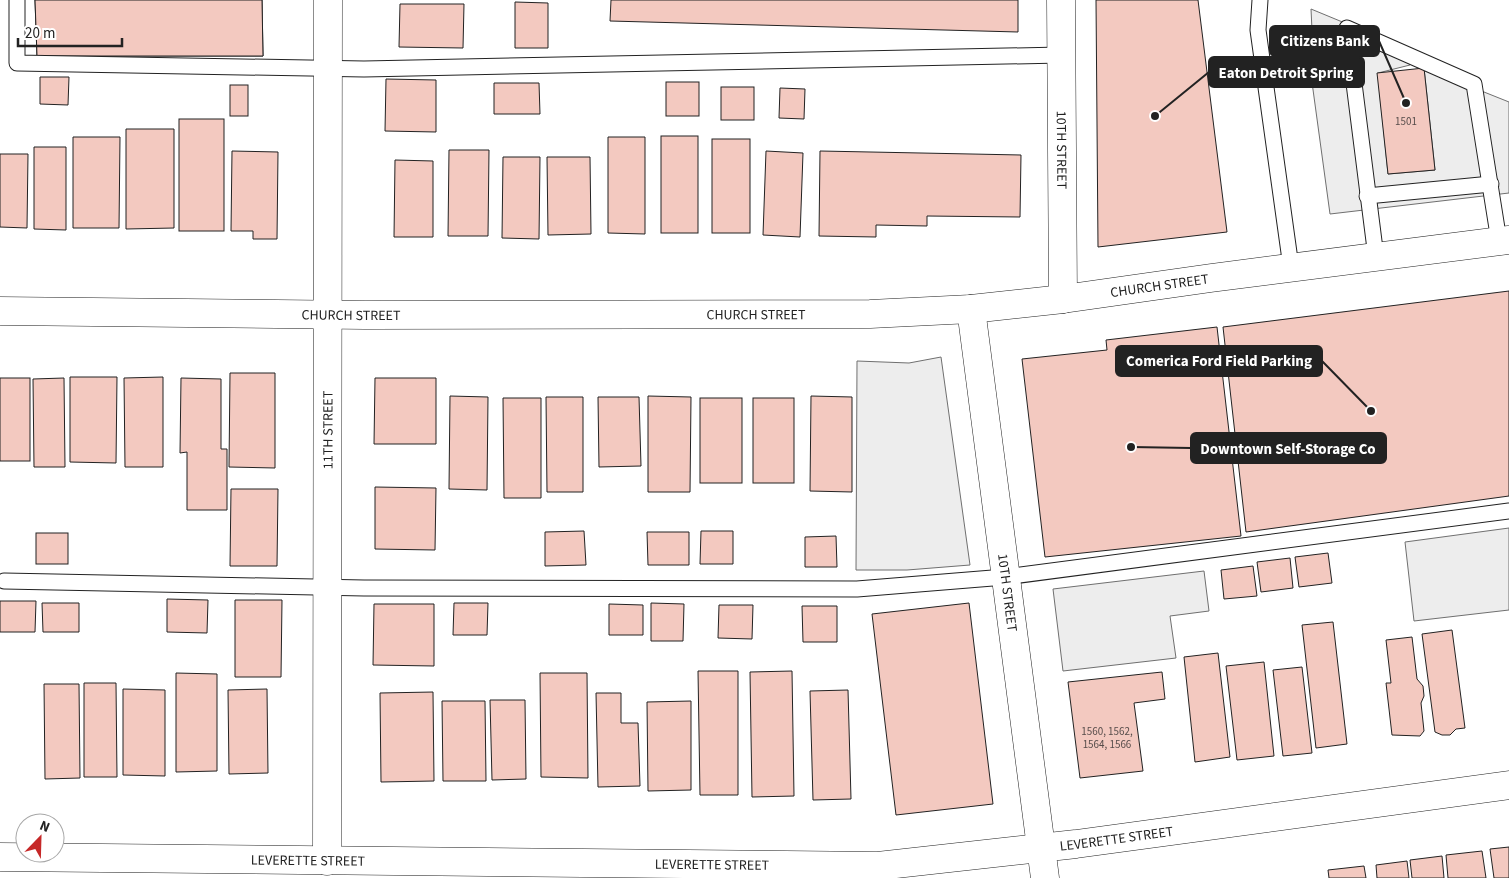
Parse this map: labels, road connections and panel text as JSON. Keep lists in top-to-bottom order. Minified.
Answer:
{"streets":{"street":["10TH STREET","CHURCH STREET","11TH STREET","LEVERETTE STREET"]},"crossings":[["10TH STREET","CHURCH STREET"],["10TH STREET","LEVERETTE STREET"],["CHURCH STREET","11TH STREET"],["11TH STREET","LEVERETTE STREET"]],"places":["Citizens Bank","Eaton Detroit Spring","Comerica Ford Field Parking","Downtown Self-Storage Co"],"house_numbers":["1501","1560, 1562, 1564, 1566"],"scale_bar":"20 m","north":"top right"}
